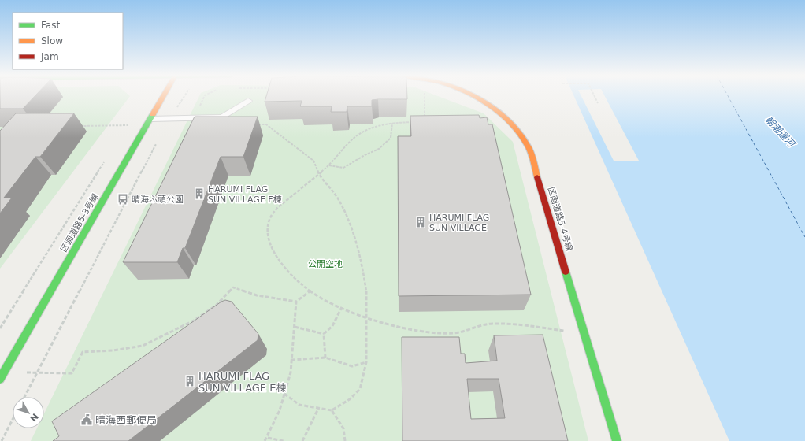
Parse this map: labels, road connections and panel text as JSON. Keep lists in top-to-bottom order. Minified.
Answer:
{"streets":{"street":["区画道路5-4号線","区画道路5-3号線"]},"water":["朝潮運河"],"parks":["公開空地"],"places":{"building":["HARUMI FLAG SUN VILLAGE F棟","HARUMI FLAG SUN VILLAGE","HARUMI FLAG SUN VILLAGE E棟"],"bus stop":["晴海ふ頭公園"],"public building":["晴海西郵便局"]},"legend":["Fast","Slow","Jam"],"north":"bottom right"}
